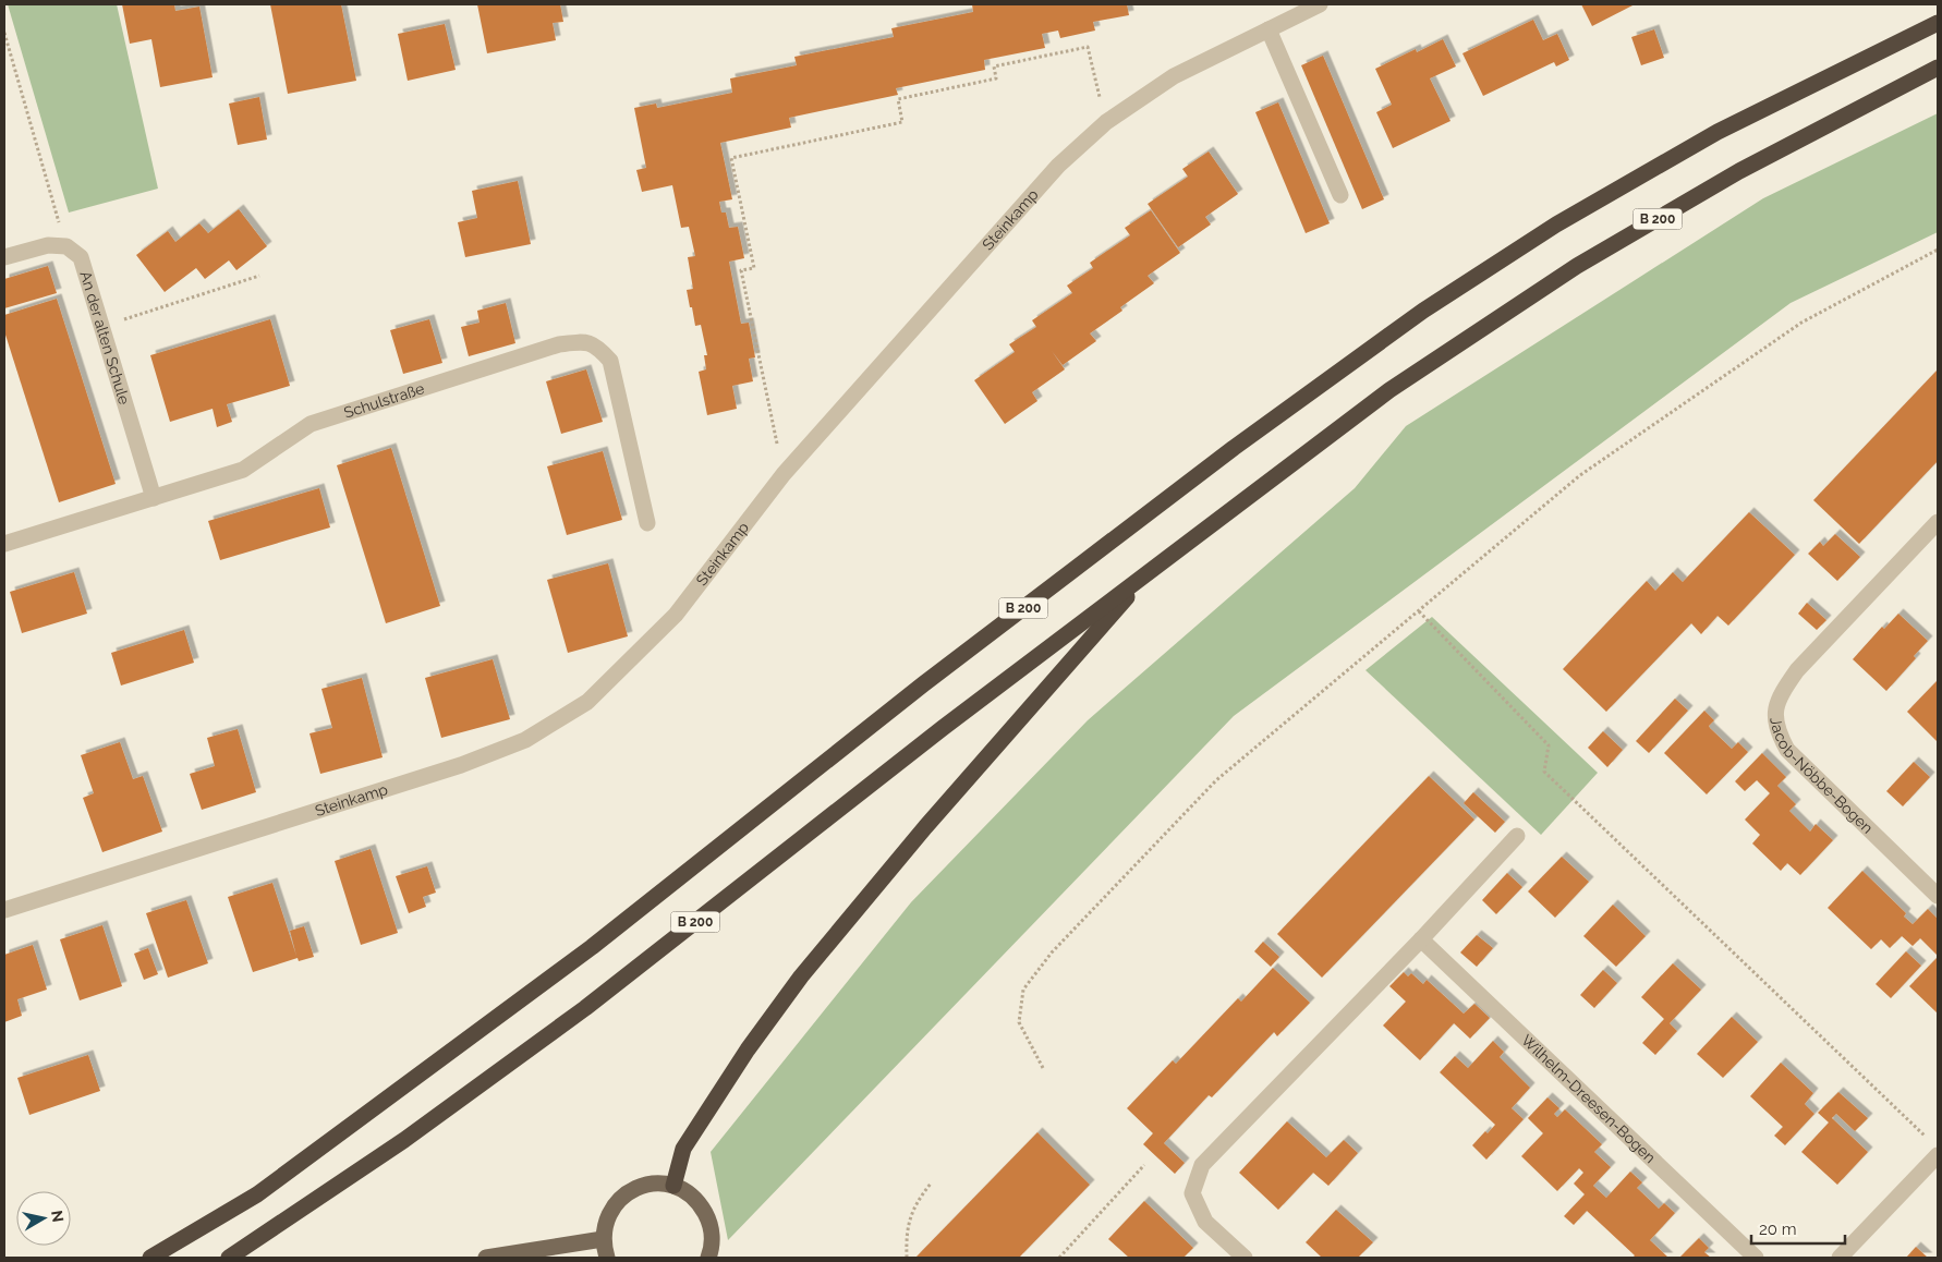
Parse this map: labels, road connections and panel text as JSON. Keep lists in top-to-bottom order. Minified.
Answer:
{"streets":{"highway":["B 200"],"street":["Steinkamp","An der alten Schule","Schulstraße","Jacob-Nöbbe-Bogen","Wilhelm-Dreesen-Bogen"]},"crossings":[["An der alten Schule","Schulstraße"]],"scale_bar":"20 m","north":"right"}
